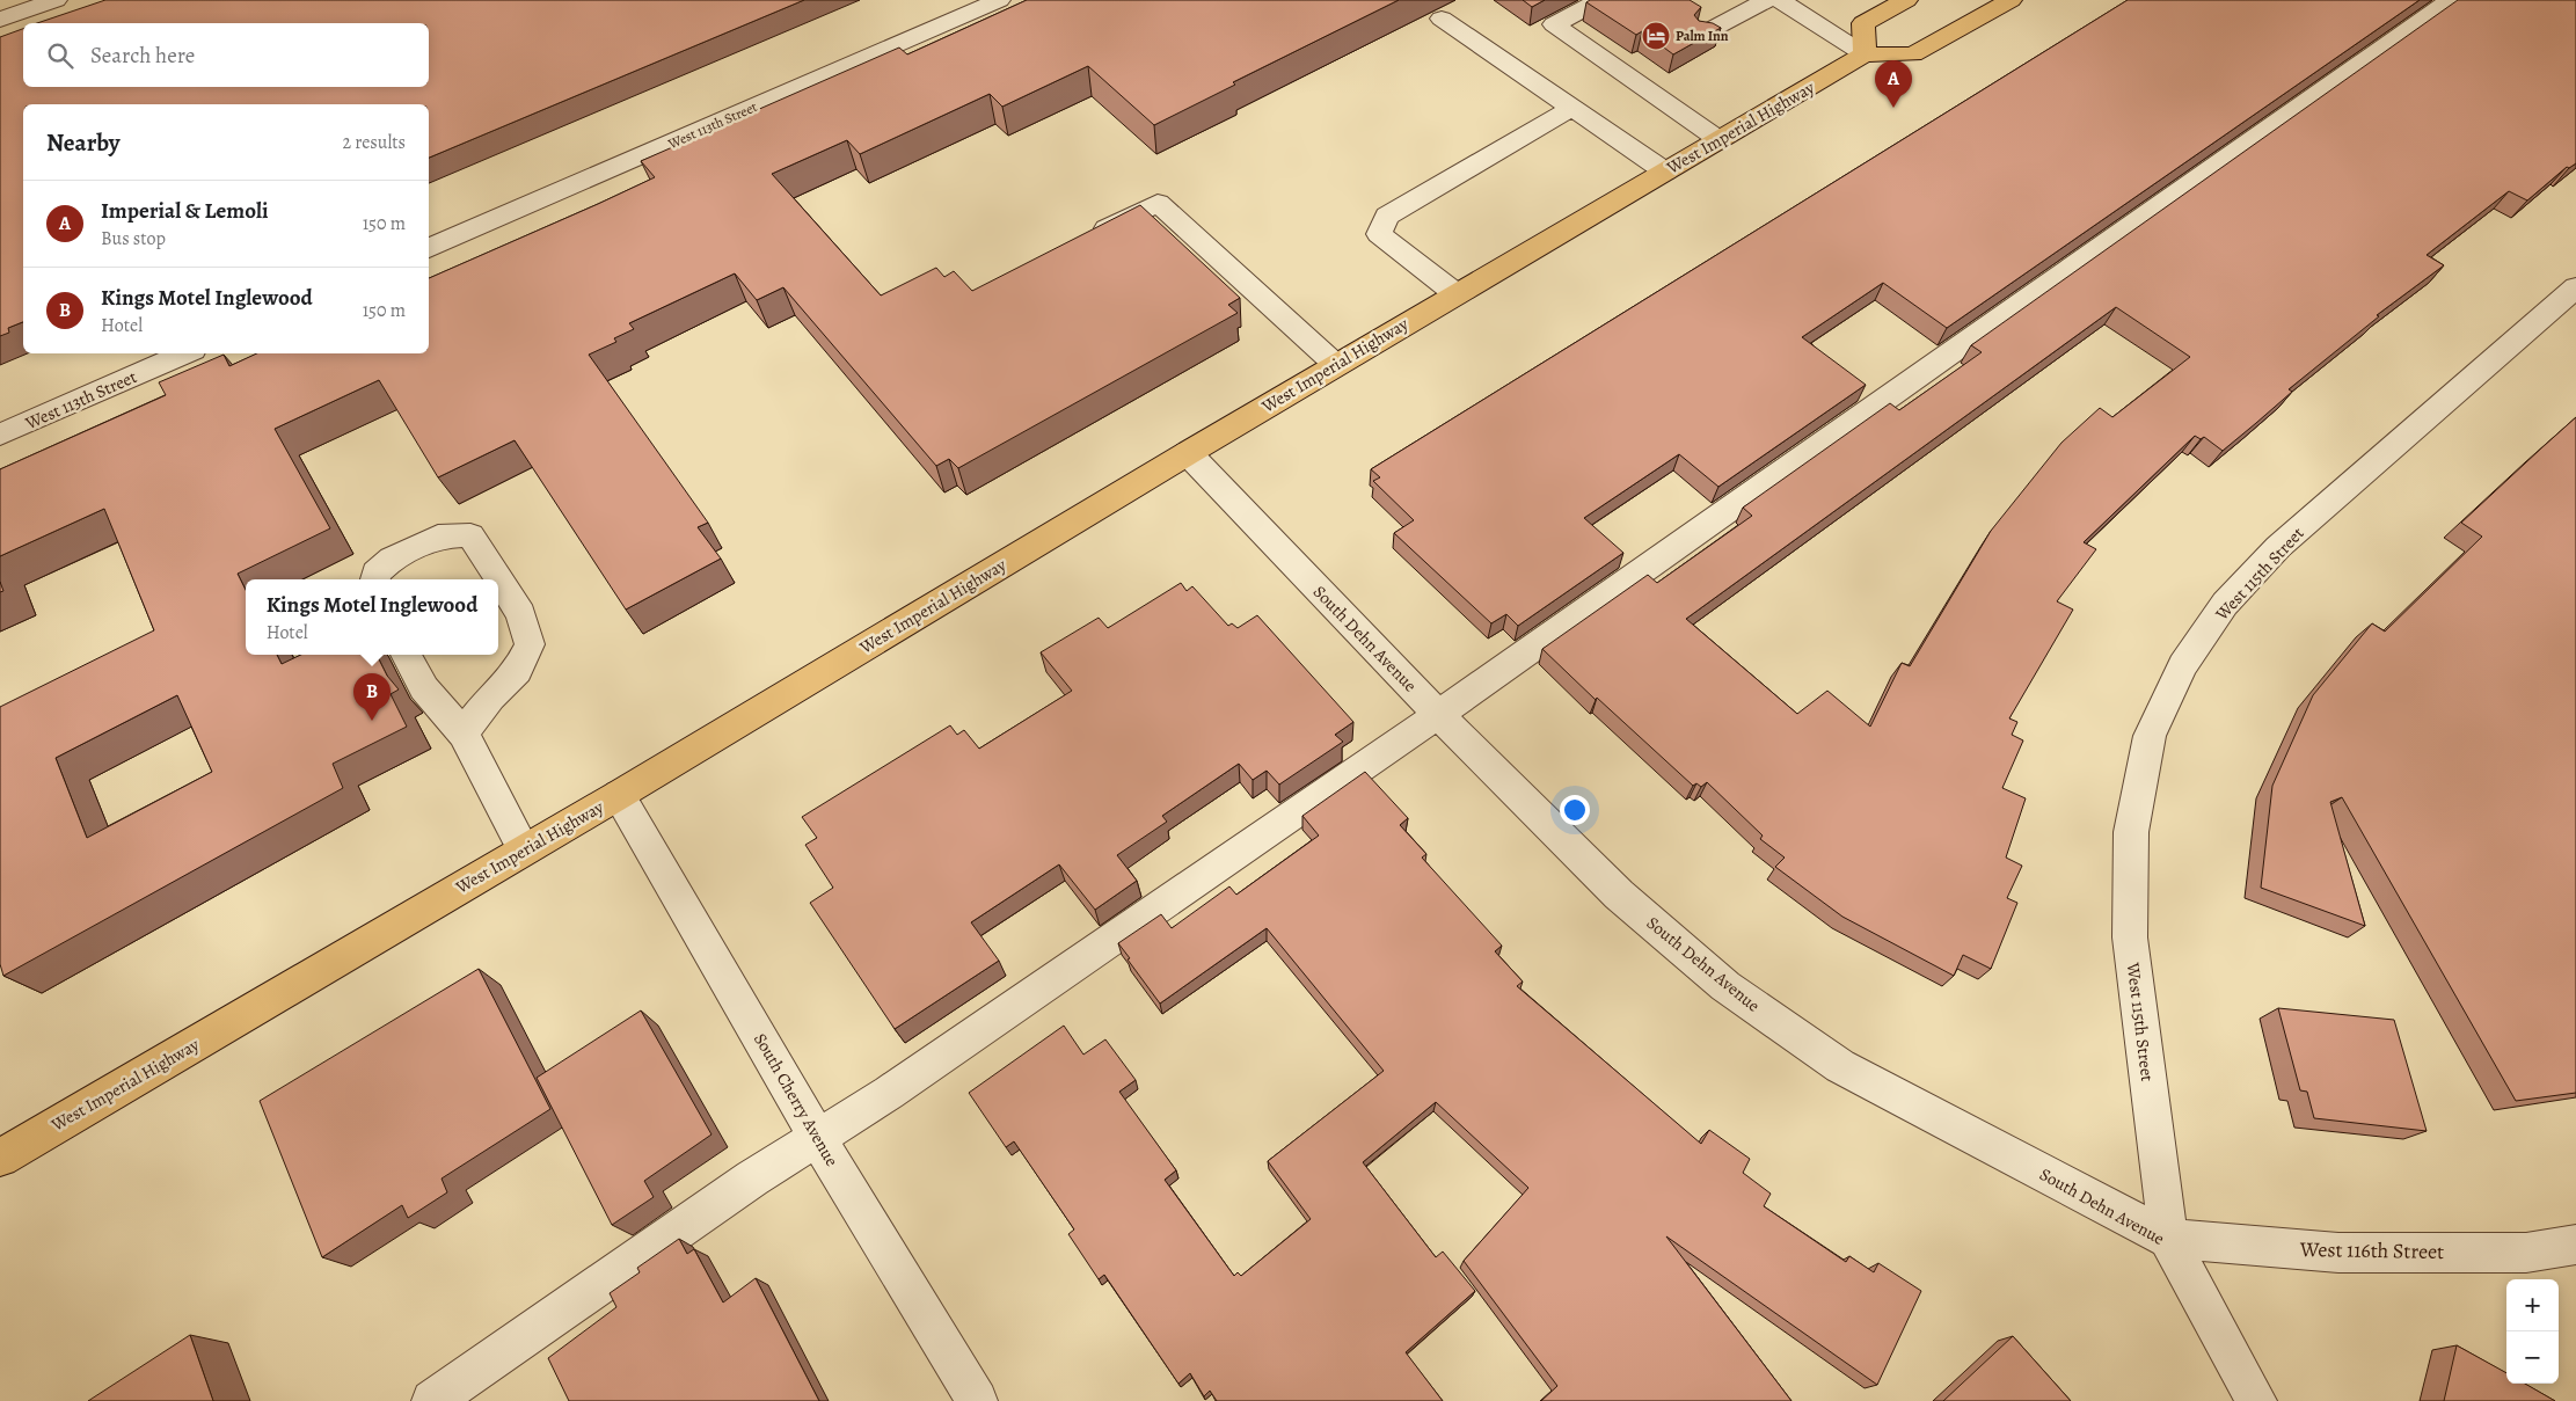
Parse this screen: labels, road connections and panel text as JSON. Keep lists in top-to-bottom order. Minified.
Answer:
{"streets":{"main road":["West Imperial Highway"],"street":["West 113th Street","West 115th Street","South Dehn Avenue","South Cherry Avenue","West 116th Street"]},"crossings":[["West Imperial Highway","South Dehn Avenue"],["West Imperial Highway","South Cherry Avenue"],["West 115th Street","South Dehn Avenue"],["West 115th Street","West 116th Street"],["South Dehn Avenue","West 116th Street"]],"places":{"hotel":["Palm Inn"]},"page":{"search":"Search here","pins":["A","B"],"heading":["Nearby","2 results"],"list":[{"mark":"A","name":"Imperial & Lemoli","note":"Bus stop","value":"150 m"},{"mark":"B","name":"Kings Motel Inglewood","note":"Hotel","value":"150 m"}],"popup":["Kings Motel Inglewood","Hotel"],"map_buttons":["+","−"]}}
